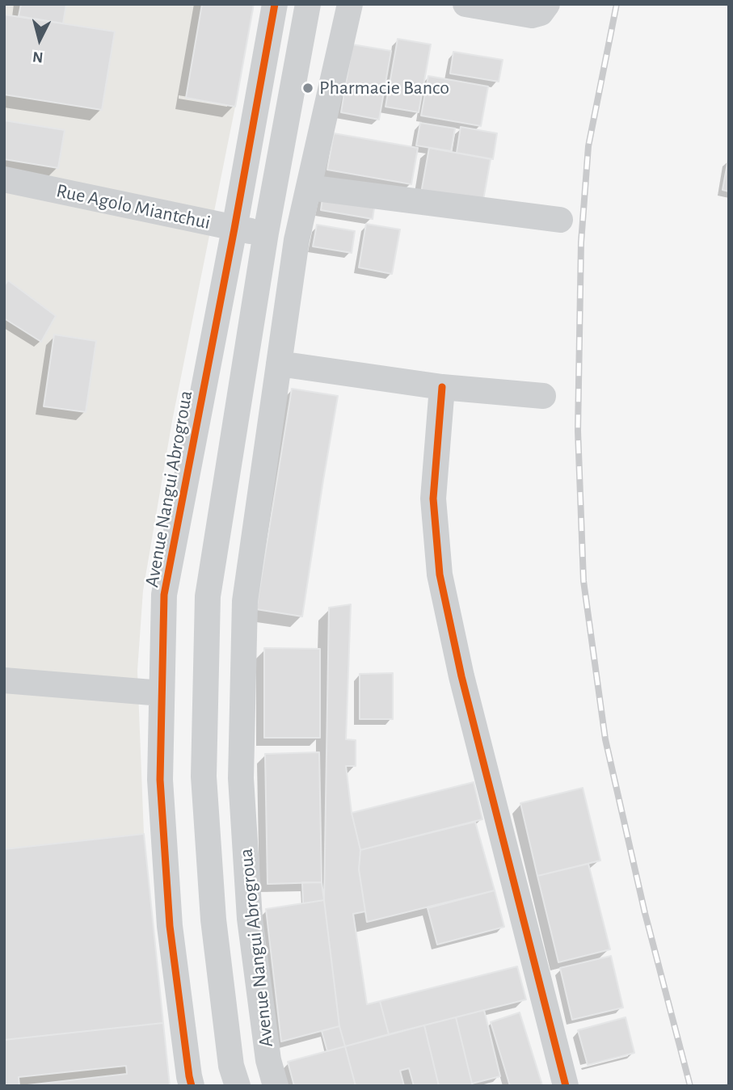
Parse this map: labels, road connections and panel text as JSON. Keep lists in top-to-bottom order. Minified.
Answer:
{"streets":{"street":["Rue Agolo Miantchui","Avenue Nangui Abrogroua"]},"crossings":[["Rue Agolo Miantchui","Avenue Nangui Abrogroua"]],"places":["Pharmacie Banco"],"north":"bottom"}
